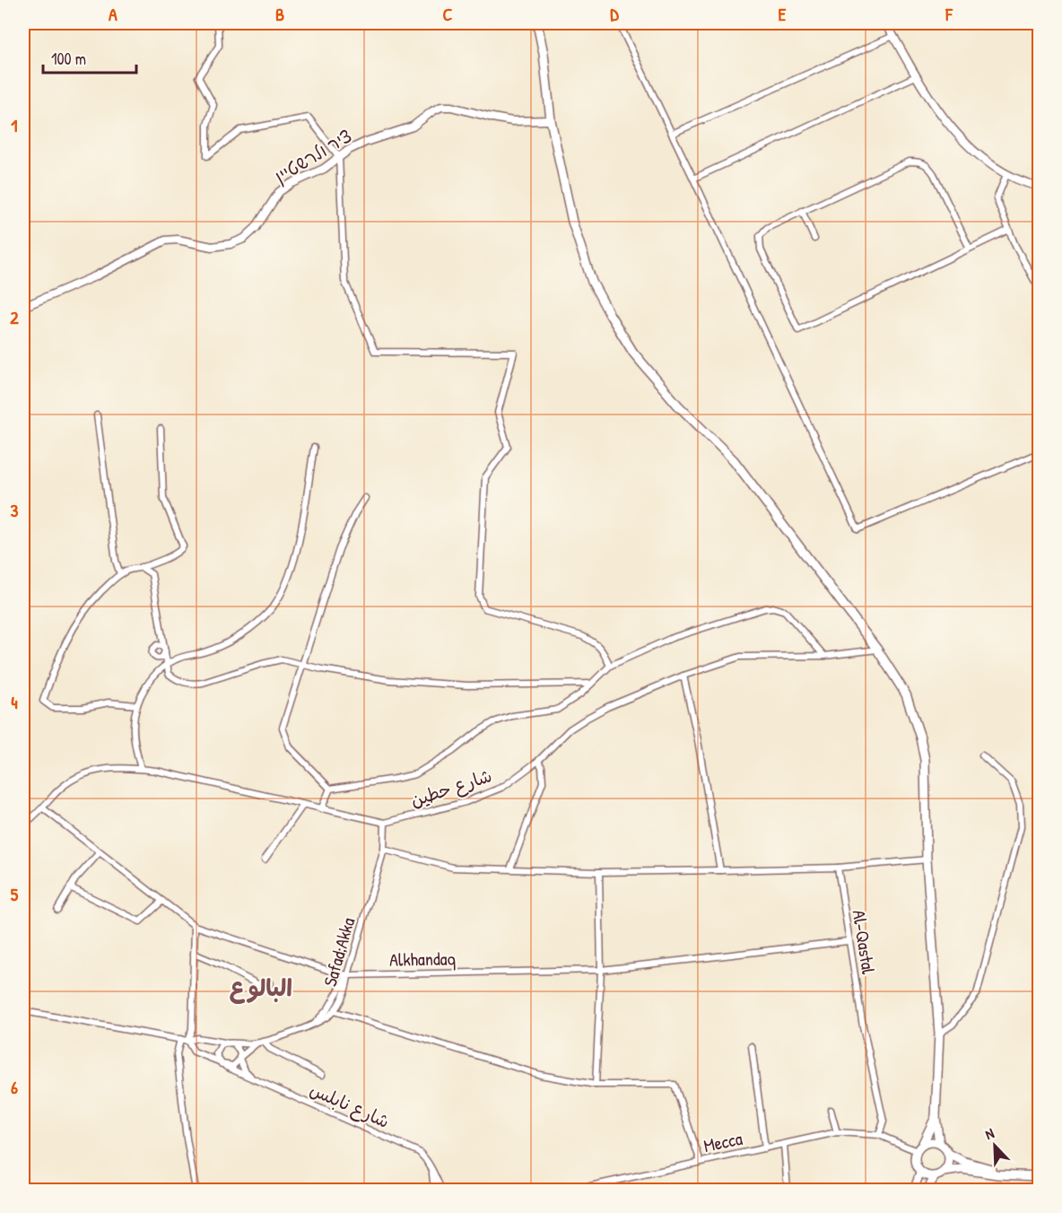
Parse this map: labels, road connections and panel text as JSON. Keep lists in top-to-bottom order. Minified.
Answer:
{"streets":{"main road":["ציר ולרשטיין"],"street":["شارع حطين","Al-Qastal","Safad;Akka","Alkhandaq","شارع نابلس","Mecca"]},"crossings":[["شارع حطين","Safad;Akka"],["شارع حطين","Alkhandaq"],["Al-Qastal","Alkhandaq"],["Al-Qastal","Mecca"],["Safad;Akka","Alkhandaq"]],"districts":["البالوع"],"scale_bar":"100 m","north":"top left","grid":{"columns":["A","B","C","D","E","F"],"rows":["1","2","3","4","5","6"]}}
